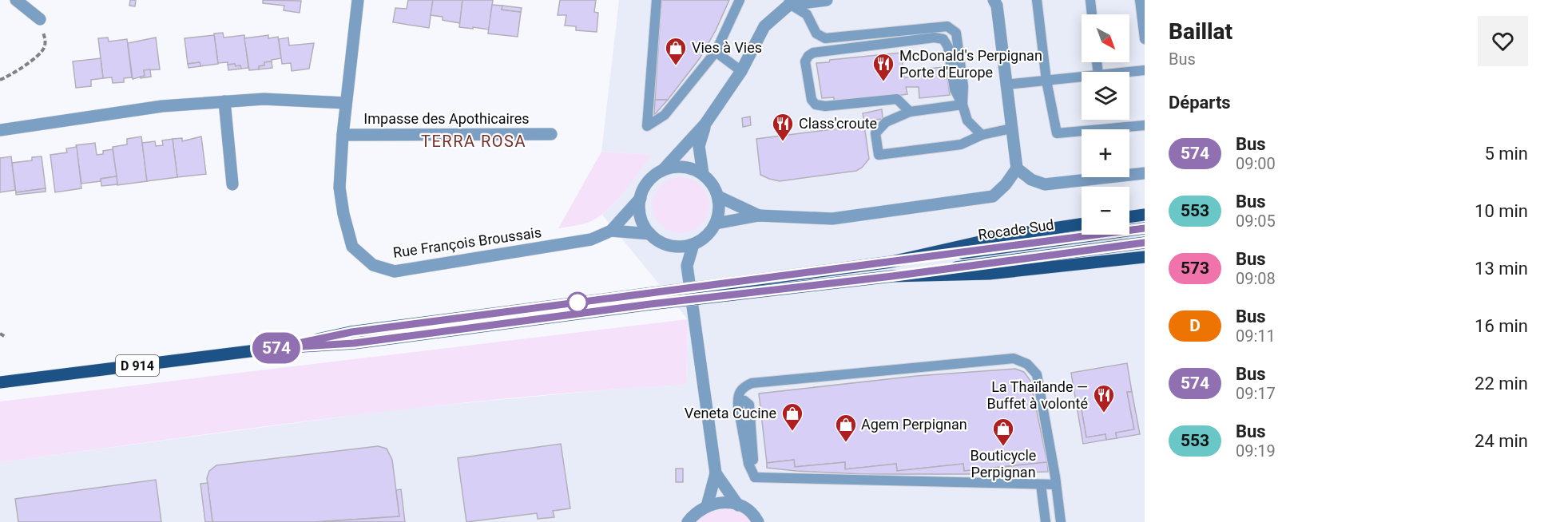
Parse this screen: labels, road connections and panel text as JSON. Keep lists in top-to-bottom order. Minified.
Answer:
{"streets":{"main road":["Rocade Sud","D 914"],"street":["Impasse des Apothicaires","Rue François Broussais"]},"crossings":[["Impasse des Apothicaires","Rue François Broussais"],["Rocade Sud","D 914"]],"districts":["TERRA ROSA"],"places":{"shop":["Vies à Vies","Veneta Cucine","Agem Perpignan","Bouticycle Perpignan"],"restaurant":["McDonald's Perpignan Porte d'Europe","Class'croute","La Thaïlande — Buffet à volonté"]},"lines":["bus line 574"],"north":"bottom right","page":{"on_map":"574","heading":[["Baillat","Bus"],"Départs"],"map_buttons":["+","−"],"list":[{"mark":"574","name":"Bus","note":"09:00","value":"5 min"},{"mark":"553","name":"Bus","note":"09:05","value":"10 min"},{"mark":"573","name":"Bus","note":"09:08","value":"13 min"},{"mark":"D","name":"Bus","note":"09:11","value":"16 min"},{"mark":"574","name":"Bus","note":"09:17","value":"22 min"},{"mark":"553","name":"Bus","note":"09:19","value":"24 min"}]}}
